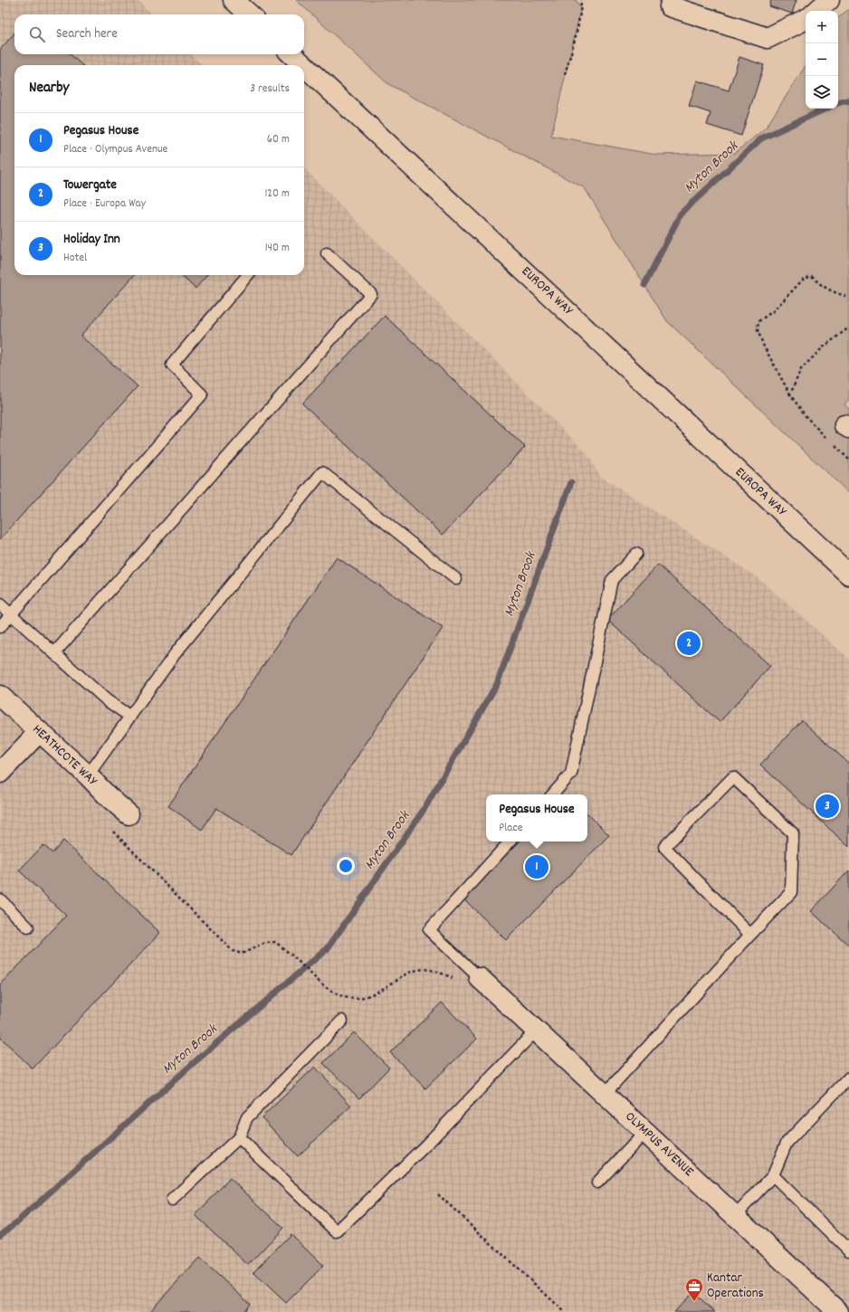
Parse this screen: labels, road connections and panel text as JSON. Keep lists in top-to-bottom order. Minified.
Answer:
{"streets":{"main road":["EUROPA WAY","HEATHCOTE WAY","OLYMPUS AVENUE"]},"water":["Myton Brook"],"places":{"office":["Kantar Operations"]},"page":{"map_buttons":["+","−"],"search":"Search here","heading":["Nearby","3 results"],"list":[{"mark":"1","name":"Pegasus House","note":"Place · Olympus Avenue","value":"60 m"},{"mark":"2","name":"Towergate","note":"Place · Europa Way","value":"120 m"},{"mark":"3","name":"Holiday Inn","note":"Hotel","value":"140 m"}],"pins":["2","3","1"],"popup":["Pegasus House","Place"]}}
